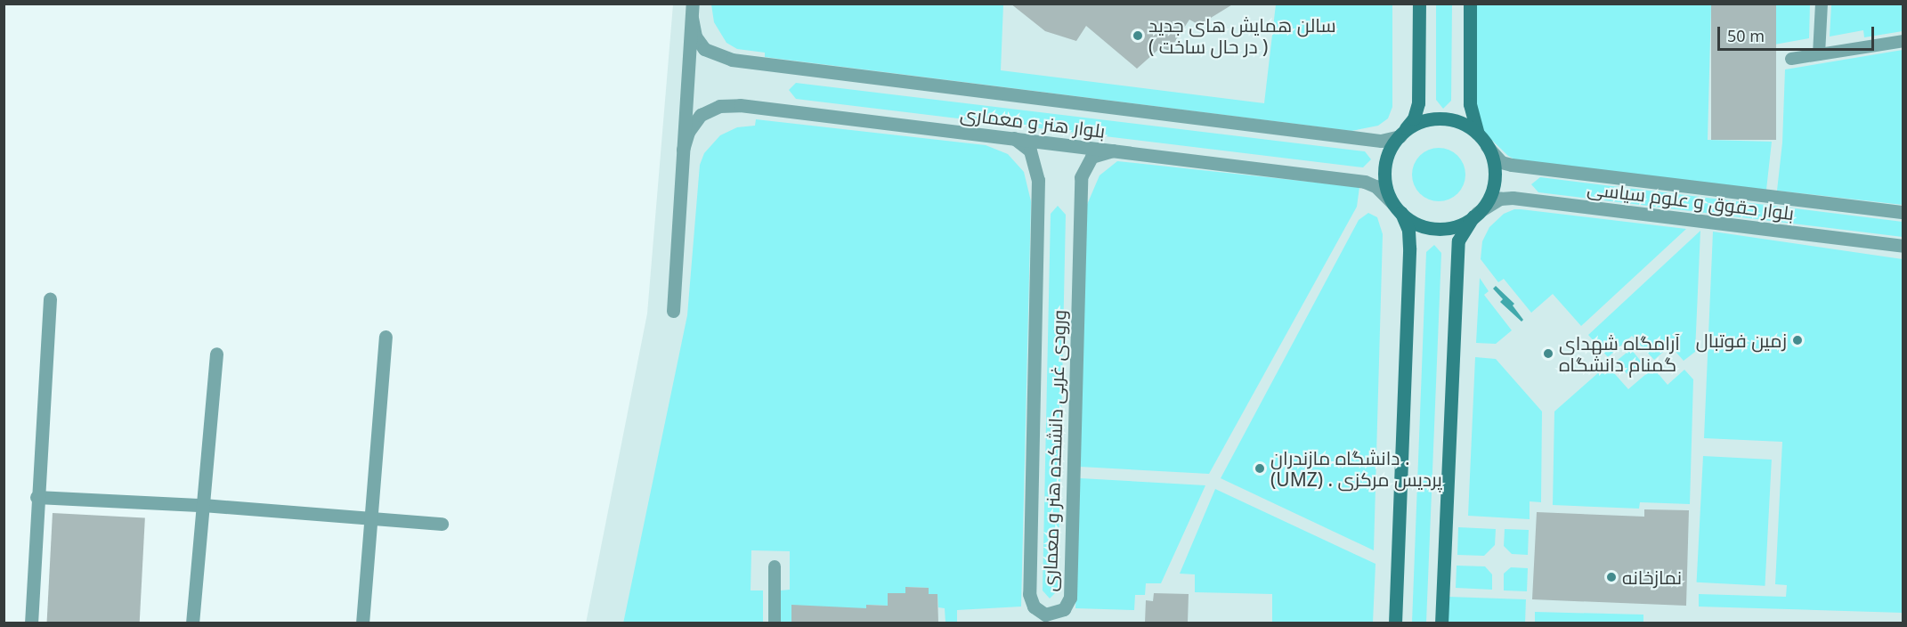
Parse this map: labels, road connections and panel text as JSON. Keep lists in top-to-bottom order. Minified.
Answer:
{"streets":{"street":["بلوار هنر و معماری","بلوار حقوق و علوم سیاسی","ورودی غربی دانشکده هنر و معماری"]},"crossings":[["بلوار هنر و معماری","بلوار حقوق و علوم سیاسی"],["بلوار هنر و معماری","ورودی غربی دانشکده هنر و معماری"]],"places":["سالن همایش های جدید ( در حال ساخت )","زمین فوتبال","آرامگاه شهدای گمنام دانشگاه","دانشگاه مازندران . (UMZ) . پردیس مرکزی","نمازخانه"],"scale_bar":"50 m"}
